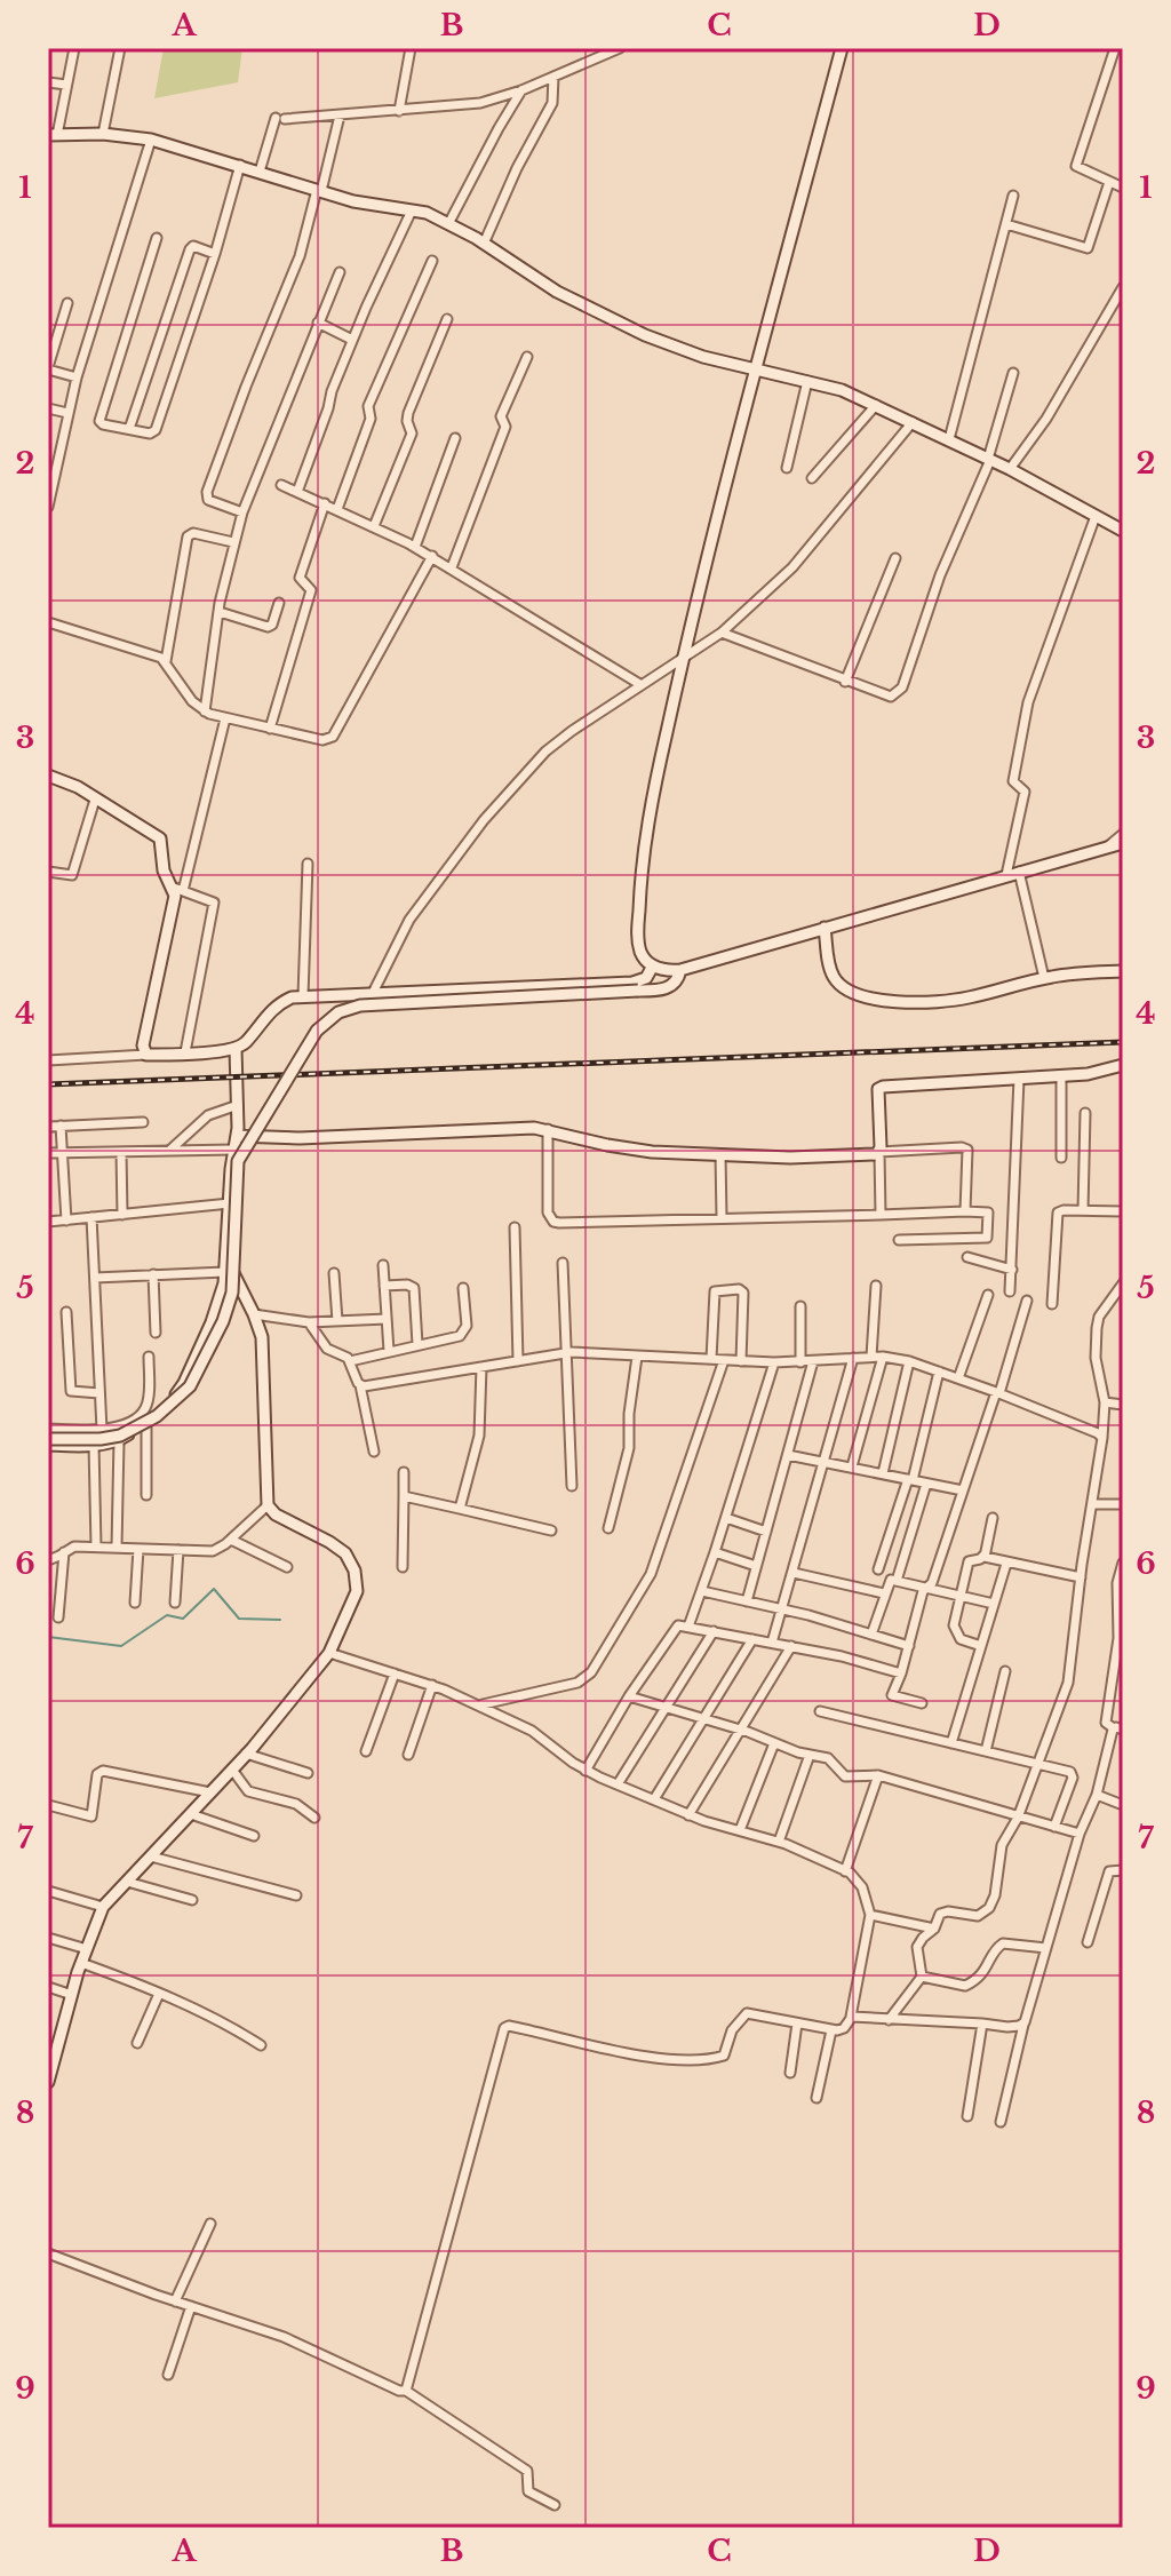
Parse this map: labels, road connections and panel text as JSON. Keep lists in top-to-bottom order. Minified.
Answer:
{"grid":{"columns":["A","B","C","D"],"rows":["1","2","3","4","5","6","7","8","9"]}}
